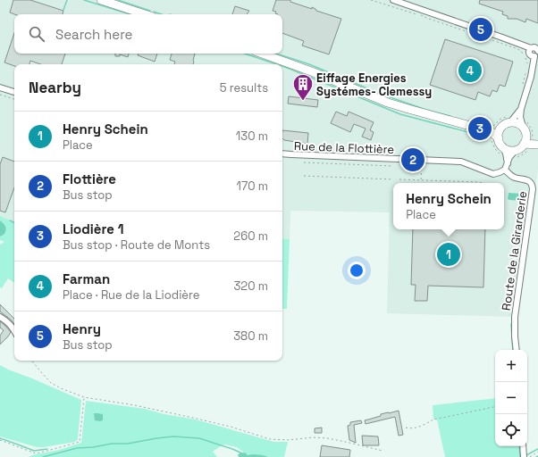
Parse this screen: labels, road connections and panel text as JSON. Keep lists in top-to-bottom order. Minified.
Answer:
{"streets":{"street":["Rue de la Flottière","Route de la Girarderie"]},"crossings":[["Rue de la Flottière","Route de la Girarderie"]],"places":{"building":["Eiffage Energies Systémes- Clemessy"]},"page":{"search":"Search here","pins":["5","4","3","2","1"],"heading":["Nearby","5 results"],"list":[{"mark":"1","name":"Henry Schein","note":"Place","value":"130 m"},{"mark":"2","name":"Flottière","note":"Bus stop","value":"170 m"},{"mark":"3","name":"Liodière 1","note":"Bus stop · Route de Monts","value":"260 m"},{"mark":"4","name":"Farman","note":"Place · Rue de la Liodière","value":"320 m"},{"mark":"5","name":"Henry","note":"Bus stop","value":"380 m"}],"popup":["Henry Schein","Place"],"map_buttons":["+","−"]}}
